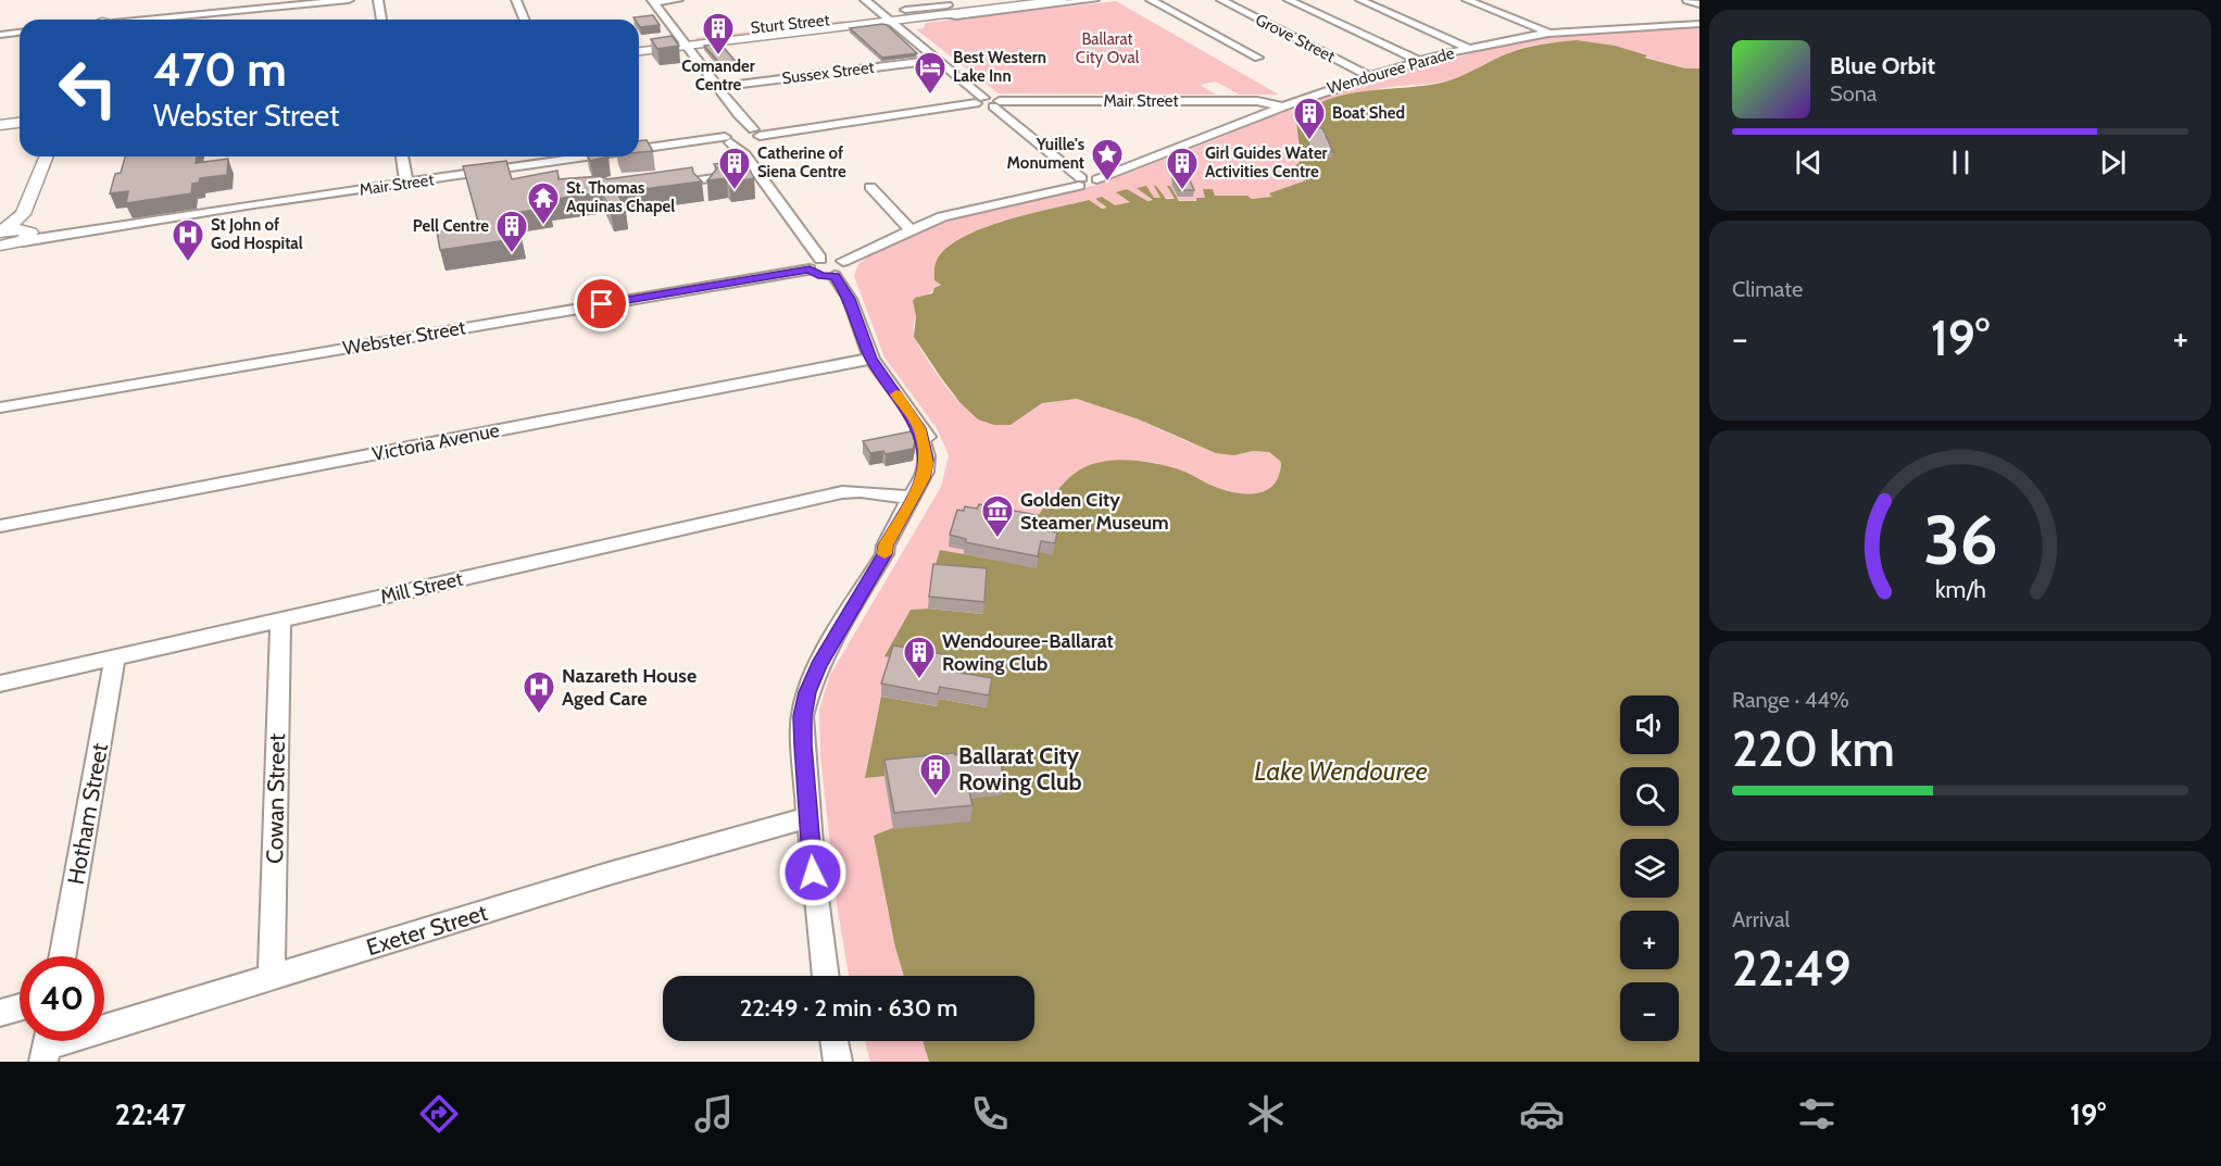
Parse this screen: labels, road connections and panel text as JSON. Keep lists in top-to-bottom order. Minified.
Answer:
{"streets":{"main road":["Sturt Street"],"street":["Grove Street","Wendouree Parade","Sussex Street","Mair Street","Webster Street","Victoria Avenue","Mill Street","Cowan Street","Hotham Street","Exeter Street"]},"crossings":[["Grove Street","Wendouree Parade"],["Wendouree Parade","Mair Street"],["Mill Street","Cowan Street"],["Mill Street","Hotham Street"],["Cowan Street","Exeter Street"]],"water":["Lake Wendouree"],"parks":["Ballarat City Oval"],"places":{"building":["Comander Centre","Boat Shed","Catherine of Siena Centre","Girl Guides Water Activities Centre","Pell Centre","Wendouree-Ballarat Rowing Club","Ballarat City Rowing Club"],"hotel":["Best Western Lake Inn"],"place":["Yuille's Monument"],"temple":["St. Thomas Aquinas Chapel"],"hospital":["St John of God Hospital","Nazareth House Aged Care"],"museum":["Golden City Steamer Museum"]},"page":{"turn":["470 m","Webster Street"],"song":["Blue Orbit","Sona"],"tile":["Climate",["Range · 44%","220 km"],["Arrival","22:49"]],"heat":["−","19°","+"],"map_buttons":["+","−"],"limit":"40","trip":"22:49 · 2 min · 630 m","tabs":["22:47","19°"],"gauge":["36","km/h"]}}
